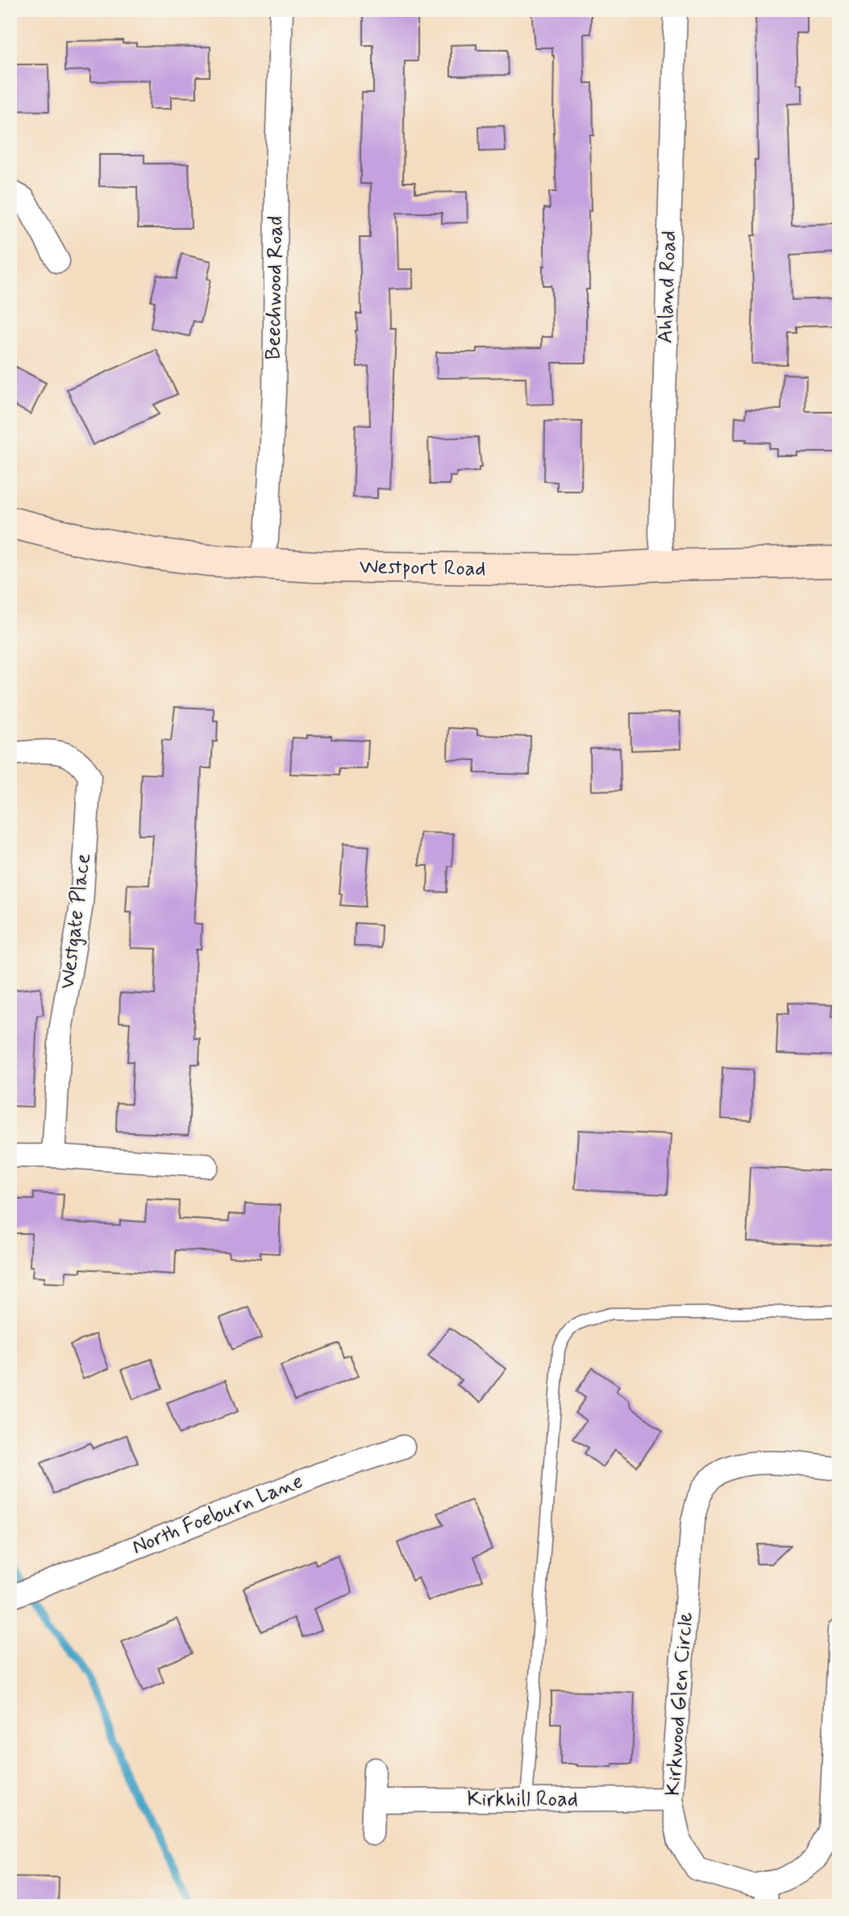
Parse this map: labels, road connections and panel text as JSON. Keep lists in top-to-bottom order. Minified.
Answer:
{"streets":{"main road":["Westport Road"],"street":["Ahland Road","Beechwood Road","Westgate Place","North Foeburn Lane","Kirkwood Glen Circle","Kirkhill Road"]},"crossings":[["Ahland Road","Westport Road"],["Beechwood Road","Westport Road"],["Kirkwood Glen Circle","Kirkhill Road"]]}
